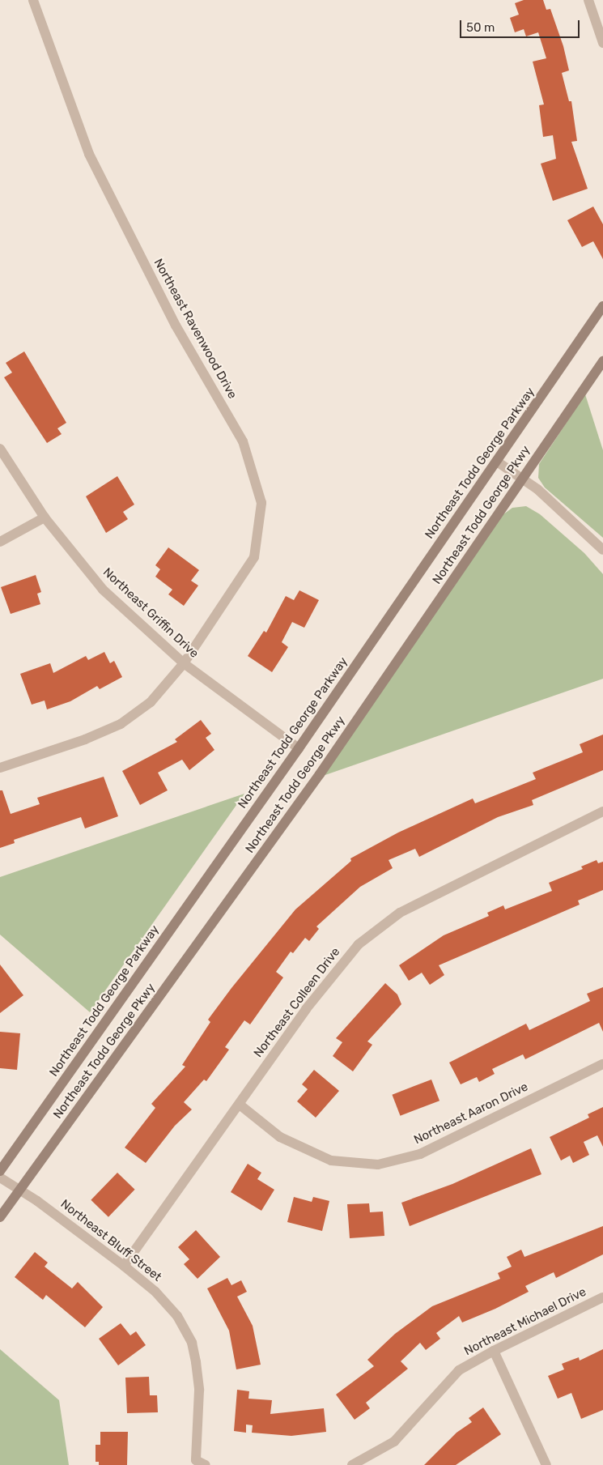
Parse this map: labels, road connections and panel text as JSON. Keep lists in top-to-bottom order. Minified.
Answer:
{"streets":{"main road":["Northeast Todd George Parkway","Northeast Todd George Pkwy"],"street":["Northeast Ravenwood Drive","Northeast Griffin Drive","Northeast Colleen Drive","Northeast Aaron Drive","Northeast Bluff Street","Northeast Michael Drive"]},"crossings":[["Northeast Ravenwood Drive","Northeast Griffin Drive"],["Northeast Todd George Parkway","Northeast Griffin Drive"],["Northeast Todd George Pkwy","Northeast Bluff Street"],["Northeast Colleen Drive","Northeast Aaron Drive"],["Northeast Colleen Drive","Northeast Bluff Street"]],"scale_bar":"50 m"}
